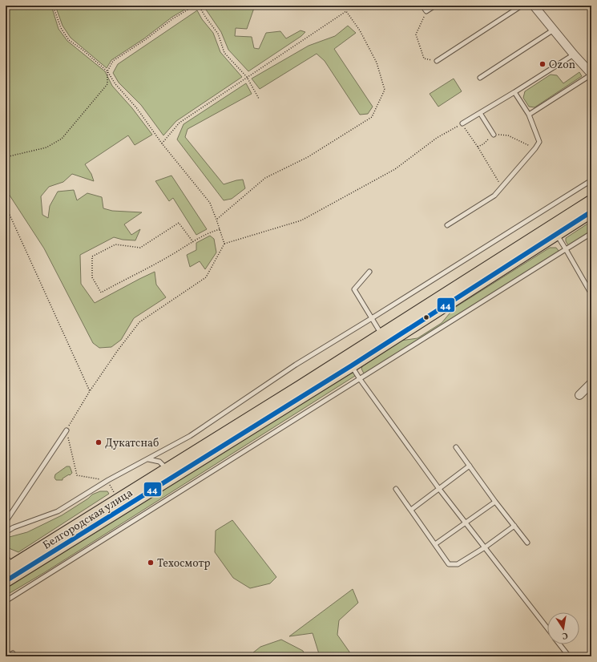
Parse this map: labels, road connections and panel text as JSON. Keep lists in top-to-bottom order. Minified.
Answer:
{"streets":{"main road":["Белгородская улица"]},"places":["Ozon","Дукатснаб","Техосмотр"],"lines":["transit line 44"],"north":"bottom"}
